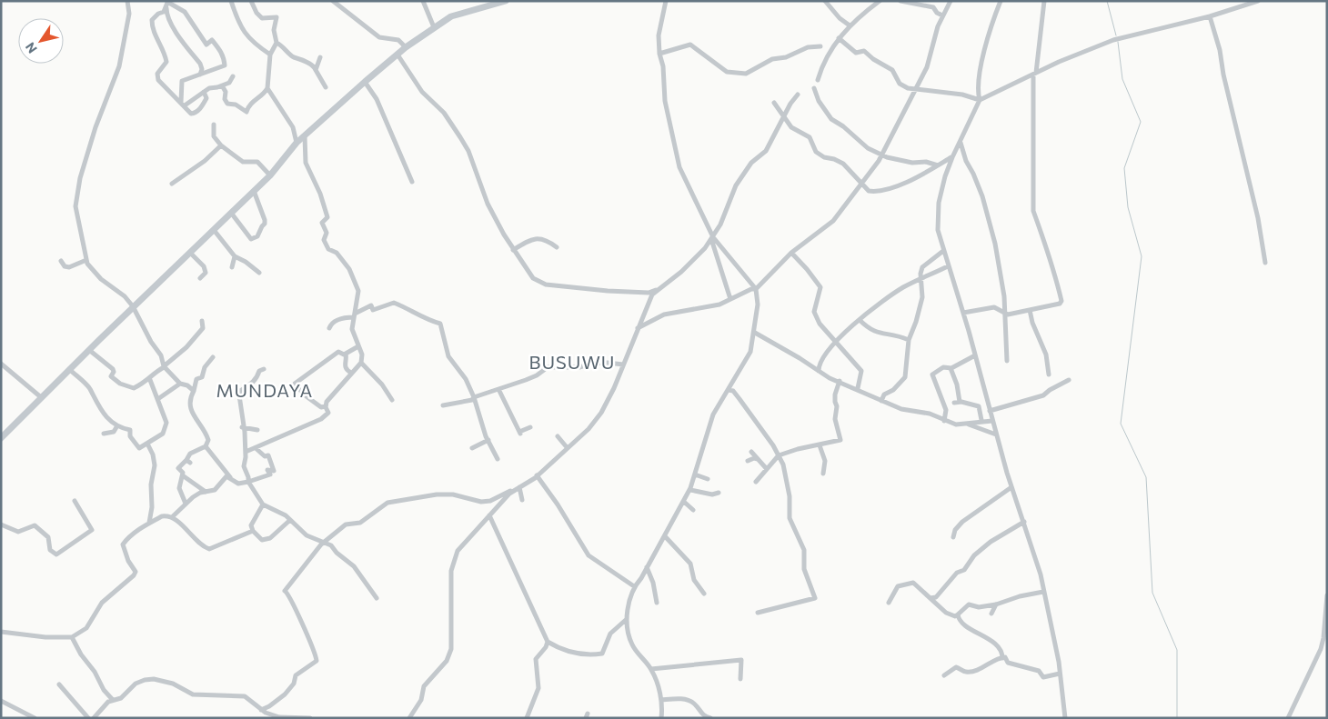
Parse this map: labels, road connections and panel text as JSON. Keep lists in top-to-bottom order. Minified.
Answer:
{"districts":["BUSUWU","MUNDAYA"],"north":"bottom left"}
